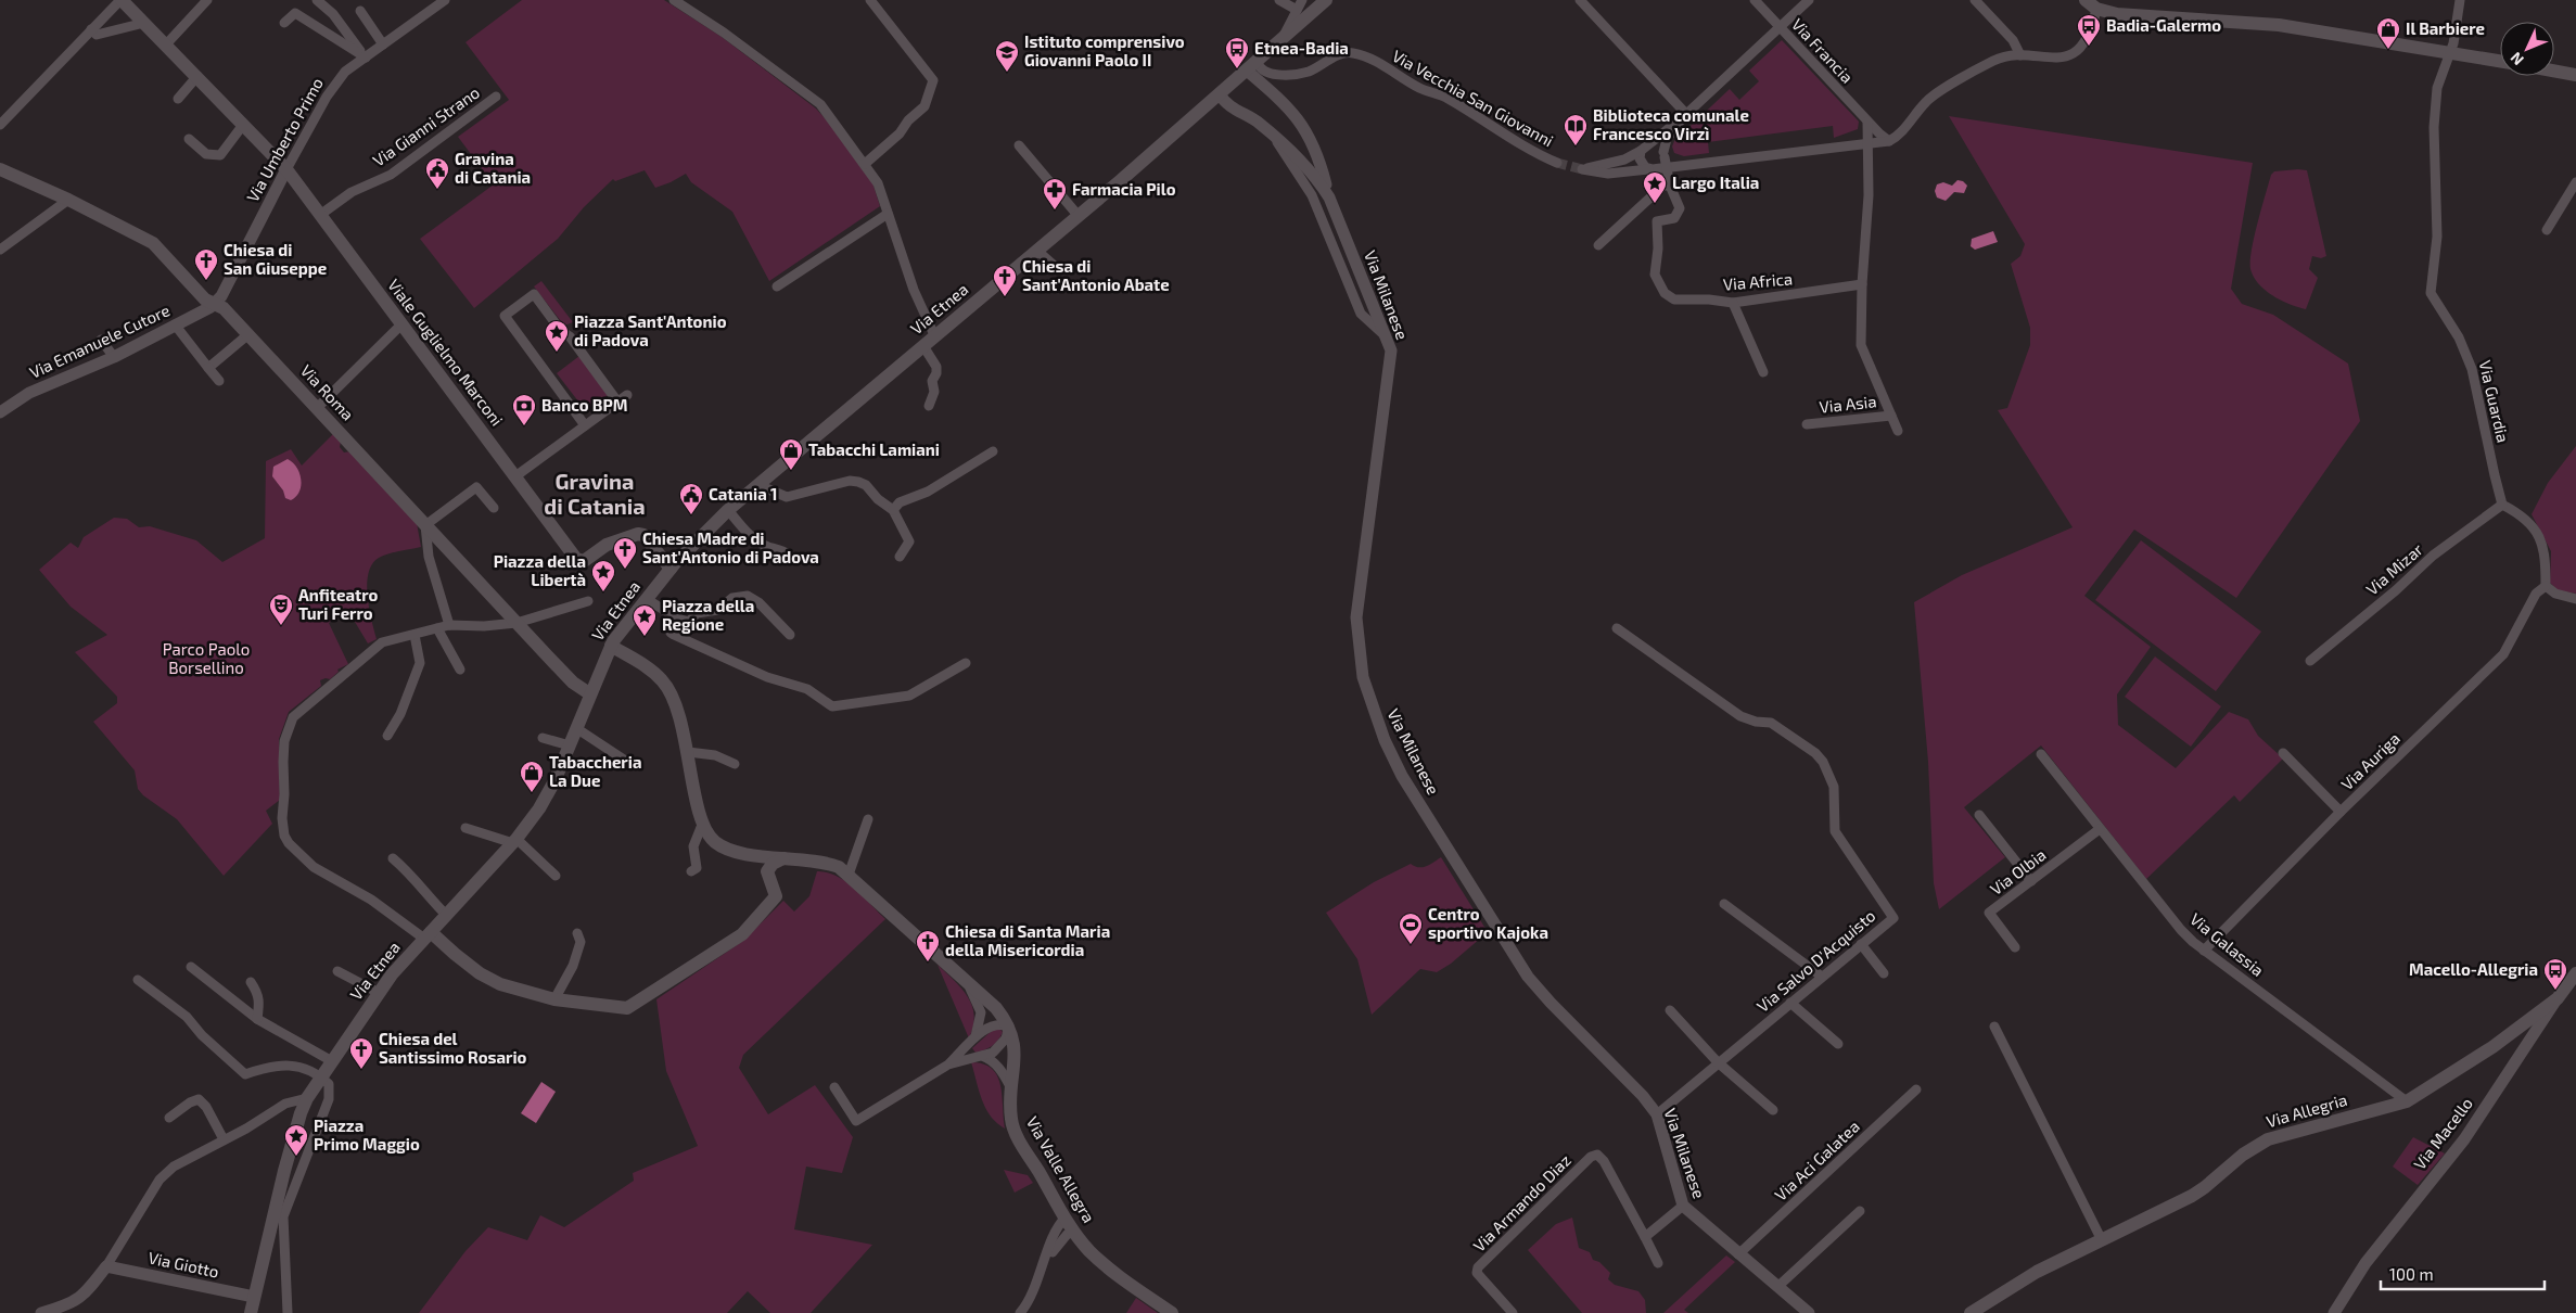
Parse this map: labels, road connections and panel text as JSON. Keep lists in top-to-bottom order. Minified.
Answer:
{"streets":{"main road":["Via Etnea","Viale Guglielmo Marconi","Via Roma","Via Allegria","Via Macello","Via Valle Allegra"],"street":["Via Francia","Via Vecchia San Giovanni","Via Gianni Strano","Via Umberto Primo","Via Africa","Via Milanese","Via Emanuele Cutore","Via Guardia","Via Asia","Via Mizar","Via Auriga","Via Olbia","Via Galassia","Via Salvo D'Acquisto","Via Aci Galatea","Via Armando Diaz","Via Giotto"]},"crossings":[["Via Gianni Strano","Viale Guglielmo Marconi"],["Via Umberto Primo","Via Emanuele Cutore"],["Via Umberto Primo","Viale Guglielmo Marconi"],["Via Umberto Primo","Via Roma"],["Via Milanese","Via Etnea"],["Via Milanese","Via Salvo D'Acquisto"],["Via Milanese","Via Aci Galatea"],["Via Etnea","Viale Guglielmo Marconi"],["Via Etnea","Via Roma"],["Via Etnea","Via Giotto"],["Via Emanuele Cutore","Via Roma"],["Via Guardia","Via Mizar"],["Via Auriga","Via Galassia"],["Via Olbia","Via Galassia"],["Via Galassia","Via Allegria"],["Via Allegria","Via Macello"]],"districts":["Gravina di Catania"],"parks":["Parco Paolo Borsellino"],"places":{"bus stop":["Badia-Galermo","Etnea-Badia","Macello-Allegria"],"shop":["Il Barbiere","Tabacchi Lamiani","Tabaccheria La Due"],"school or university":["Istituto comprensivo Giovanni Paolo II"],"library":["Biblioteca comunale Francesco Virzì"],"public building":["Gravina di Catania","Catania 1"],"place":["Largo Italia","Piazza Sant'Antonio di Padova","Piazza della Libertà","Piazza della Regione","Piazza Primo Maggio"],"pharmacy":["Farmacia Pilo"],"church":["Chiesa di San Giuseppe","Chiesa di Sant'Antonio Abate","Chiesa Madre di Sant'Antonio di Padova","Chiesa di Santa Maria della Misericordia","Chiesa del Santissimo Rosario"],"bank":["Banco BPM"],"theatre":["Anfiteatro Turi Ferro"],"sports":["Centro sportivo Kajoka"]},"scale_bar":"100 m","north":"bottom left"}
